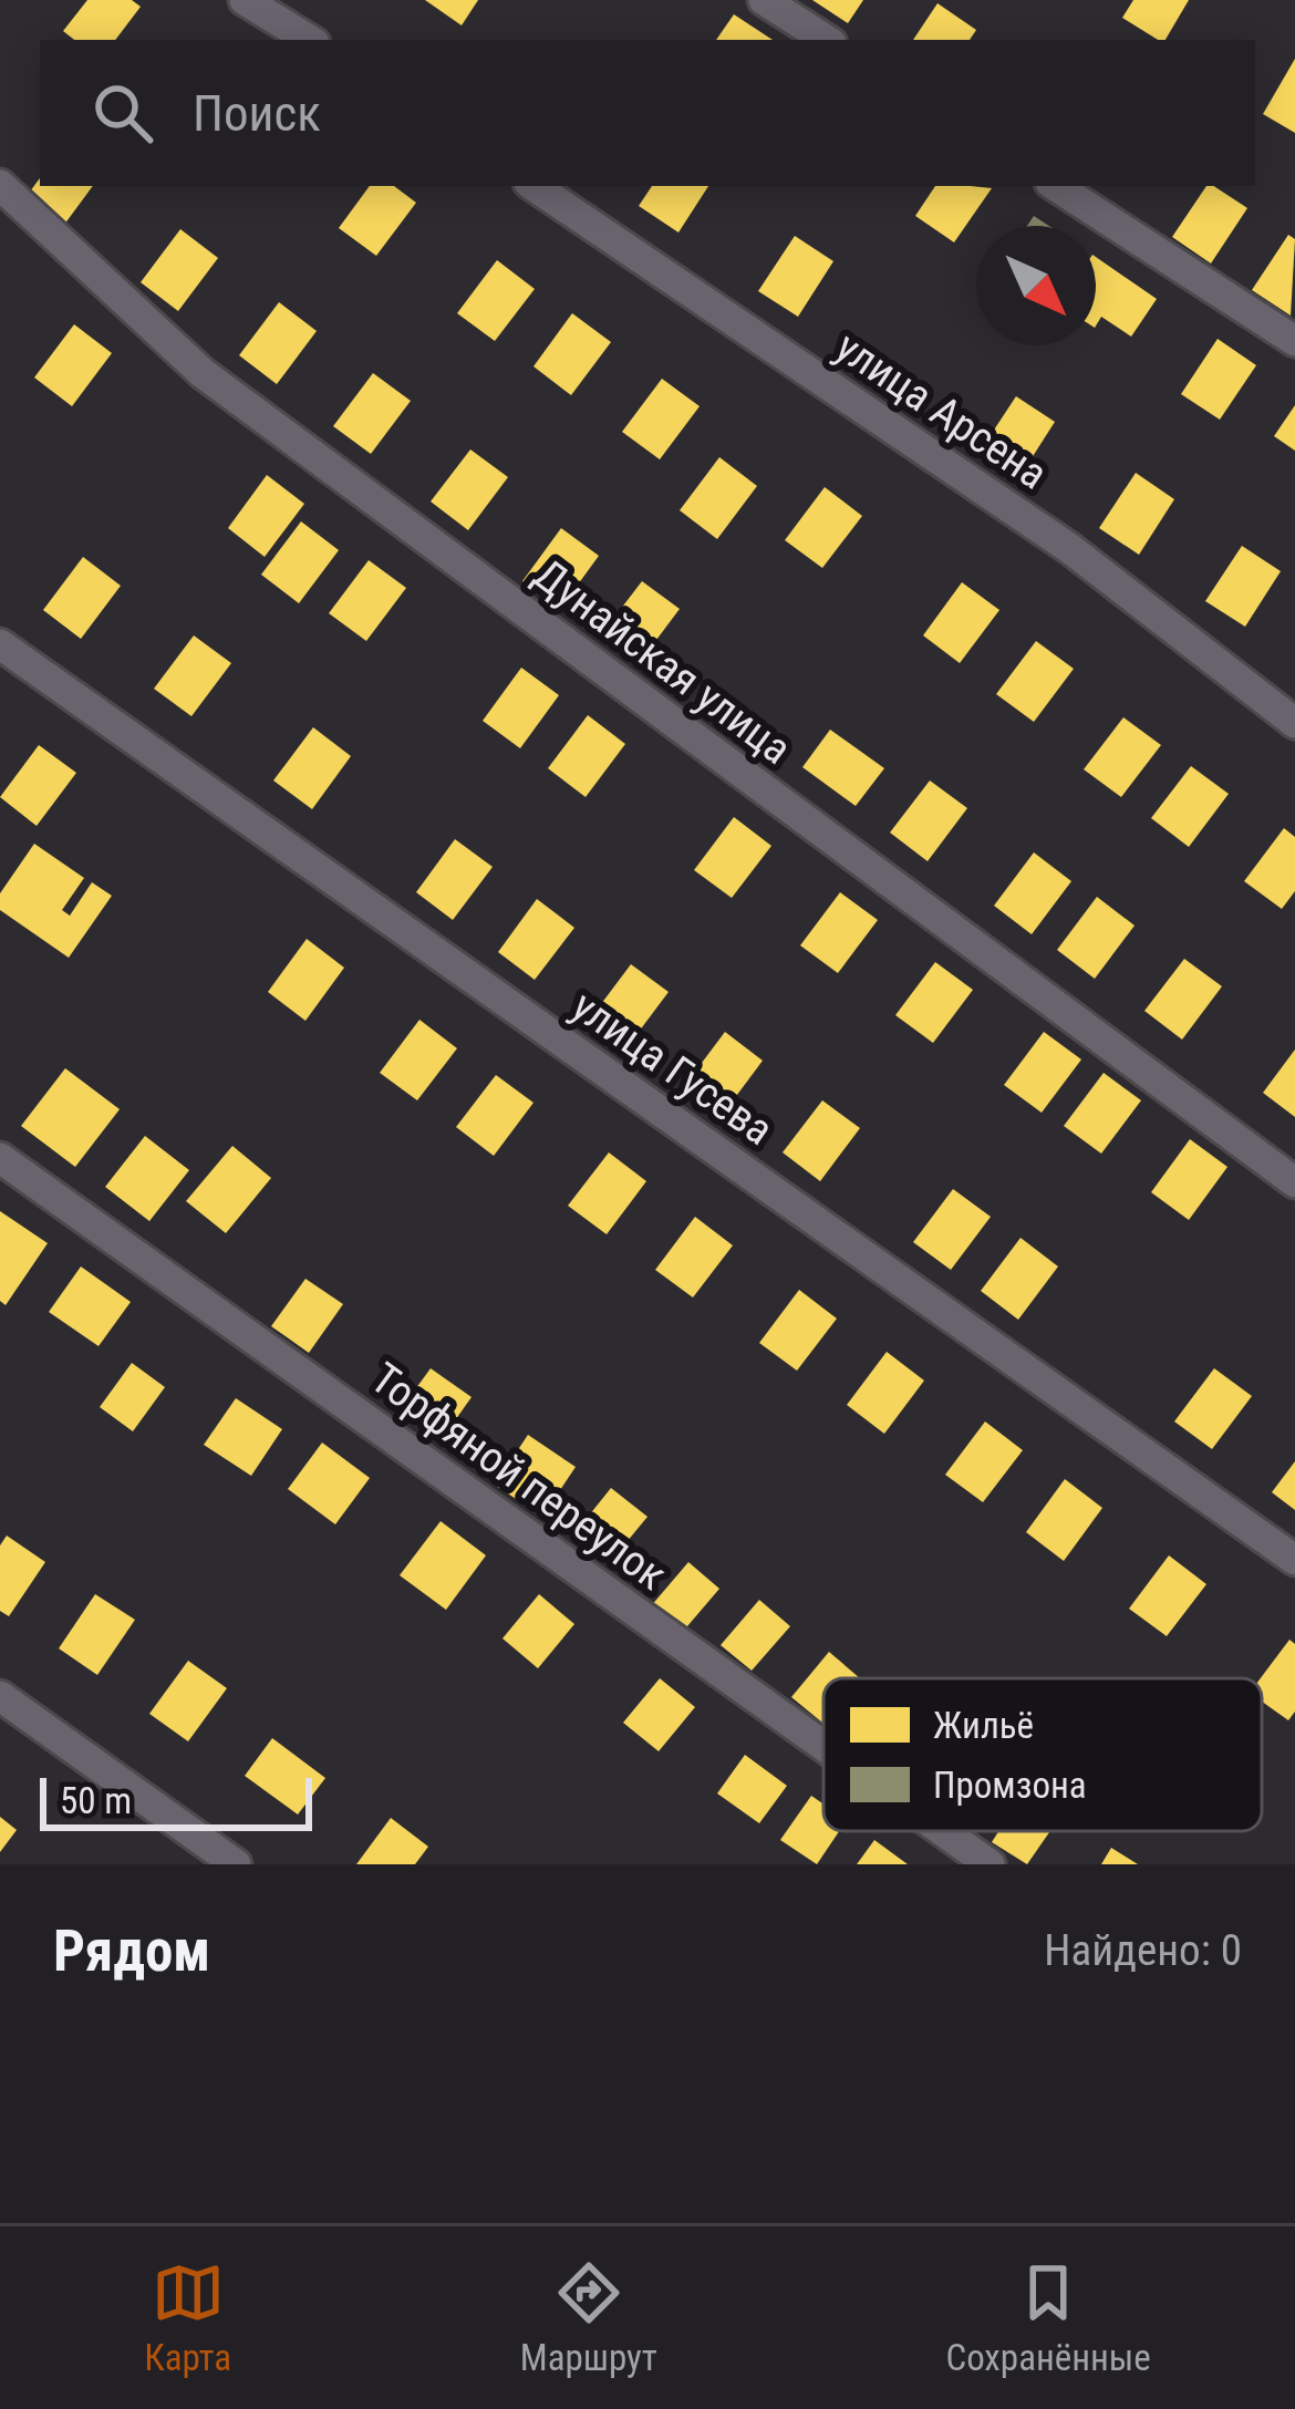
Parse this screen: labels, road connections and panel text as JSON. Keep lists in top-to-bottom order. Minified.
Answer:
{"streets":{"street":["улица Арсена","Дунайская улица","улица Гусева","Торфяной переулок"]},"legend":["Жильё","Промзона"],"scale_bar":"50 m","north":"bottom right","page":{"search":"Поиск","scale":"50 m","heading":["Рядом","Найдено: 0"],"nav":["Карта","Маршрут","Сохранённые"]}}
